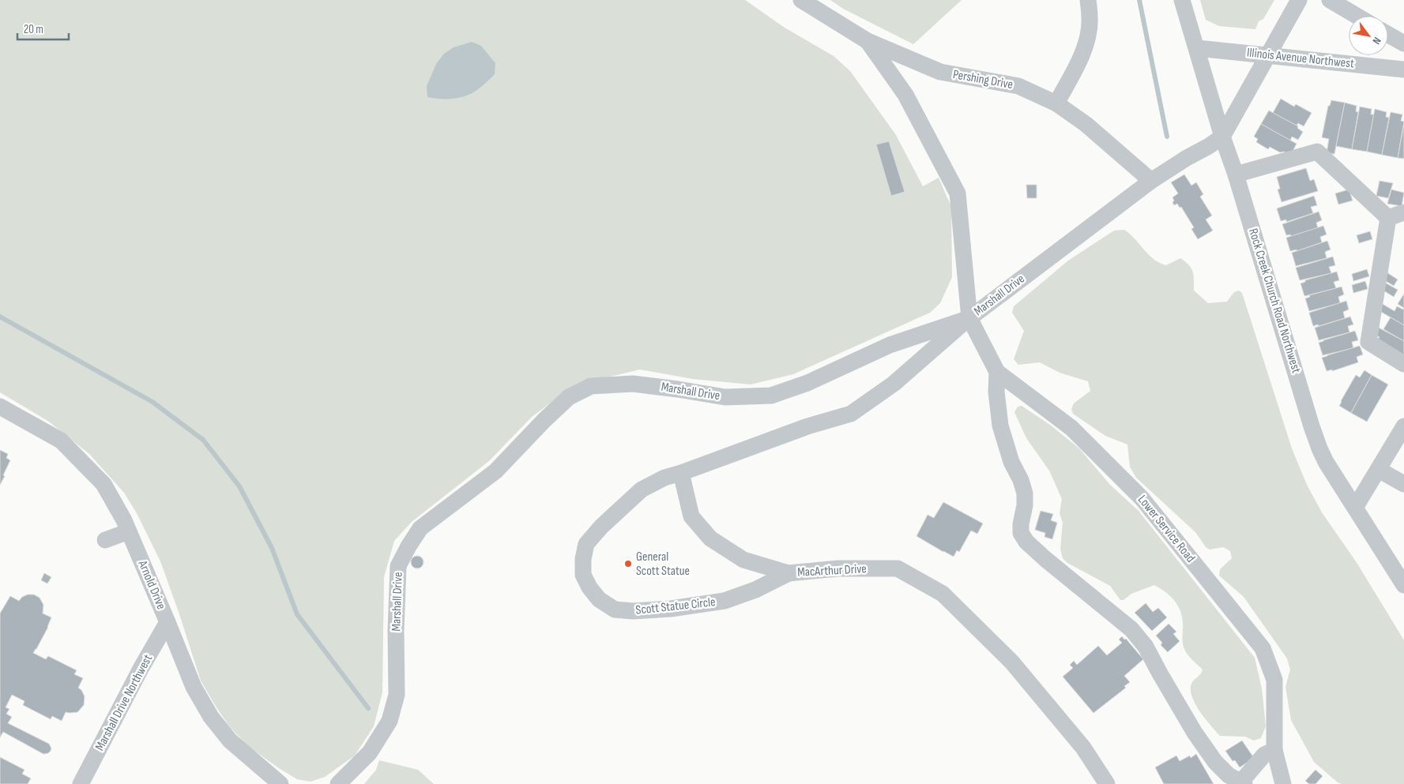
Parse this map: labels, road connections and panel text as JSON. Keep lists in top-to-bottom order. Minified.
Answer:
{"streets":{"street":["Illinois Avenue Northwest","Pershing Drive","Marshall Drive","Rock Creek Church Road Northwest","Lower Service Road","MacArthur Drive","Arnold Drive","Scott Statue Circle","Marshall Drive Northwest"]},"crossings":[["Illinois Avenue Northwest","Rock Creek Church Road Northwest"],["Pershing Drive","Marshall Drive"],["Marshall Drive","Rock Creek Church Road Northwest"],["Marshall Drive","Lower Service Road"],["MacArthur Drive","Scott Statue Circle"],["Arnold Drive","Marshall Drive Northwest"]],"places":["General Scott Statue"],"scale_bar":"20 m","north":"bottom right"}
